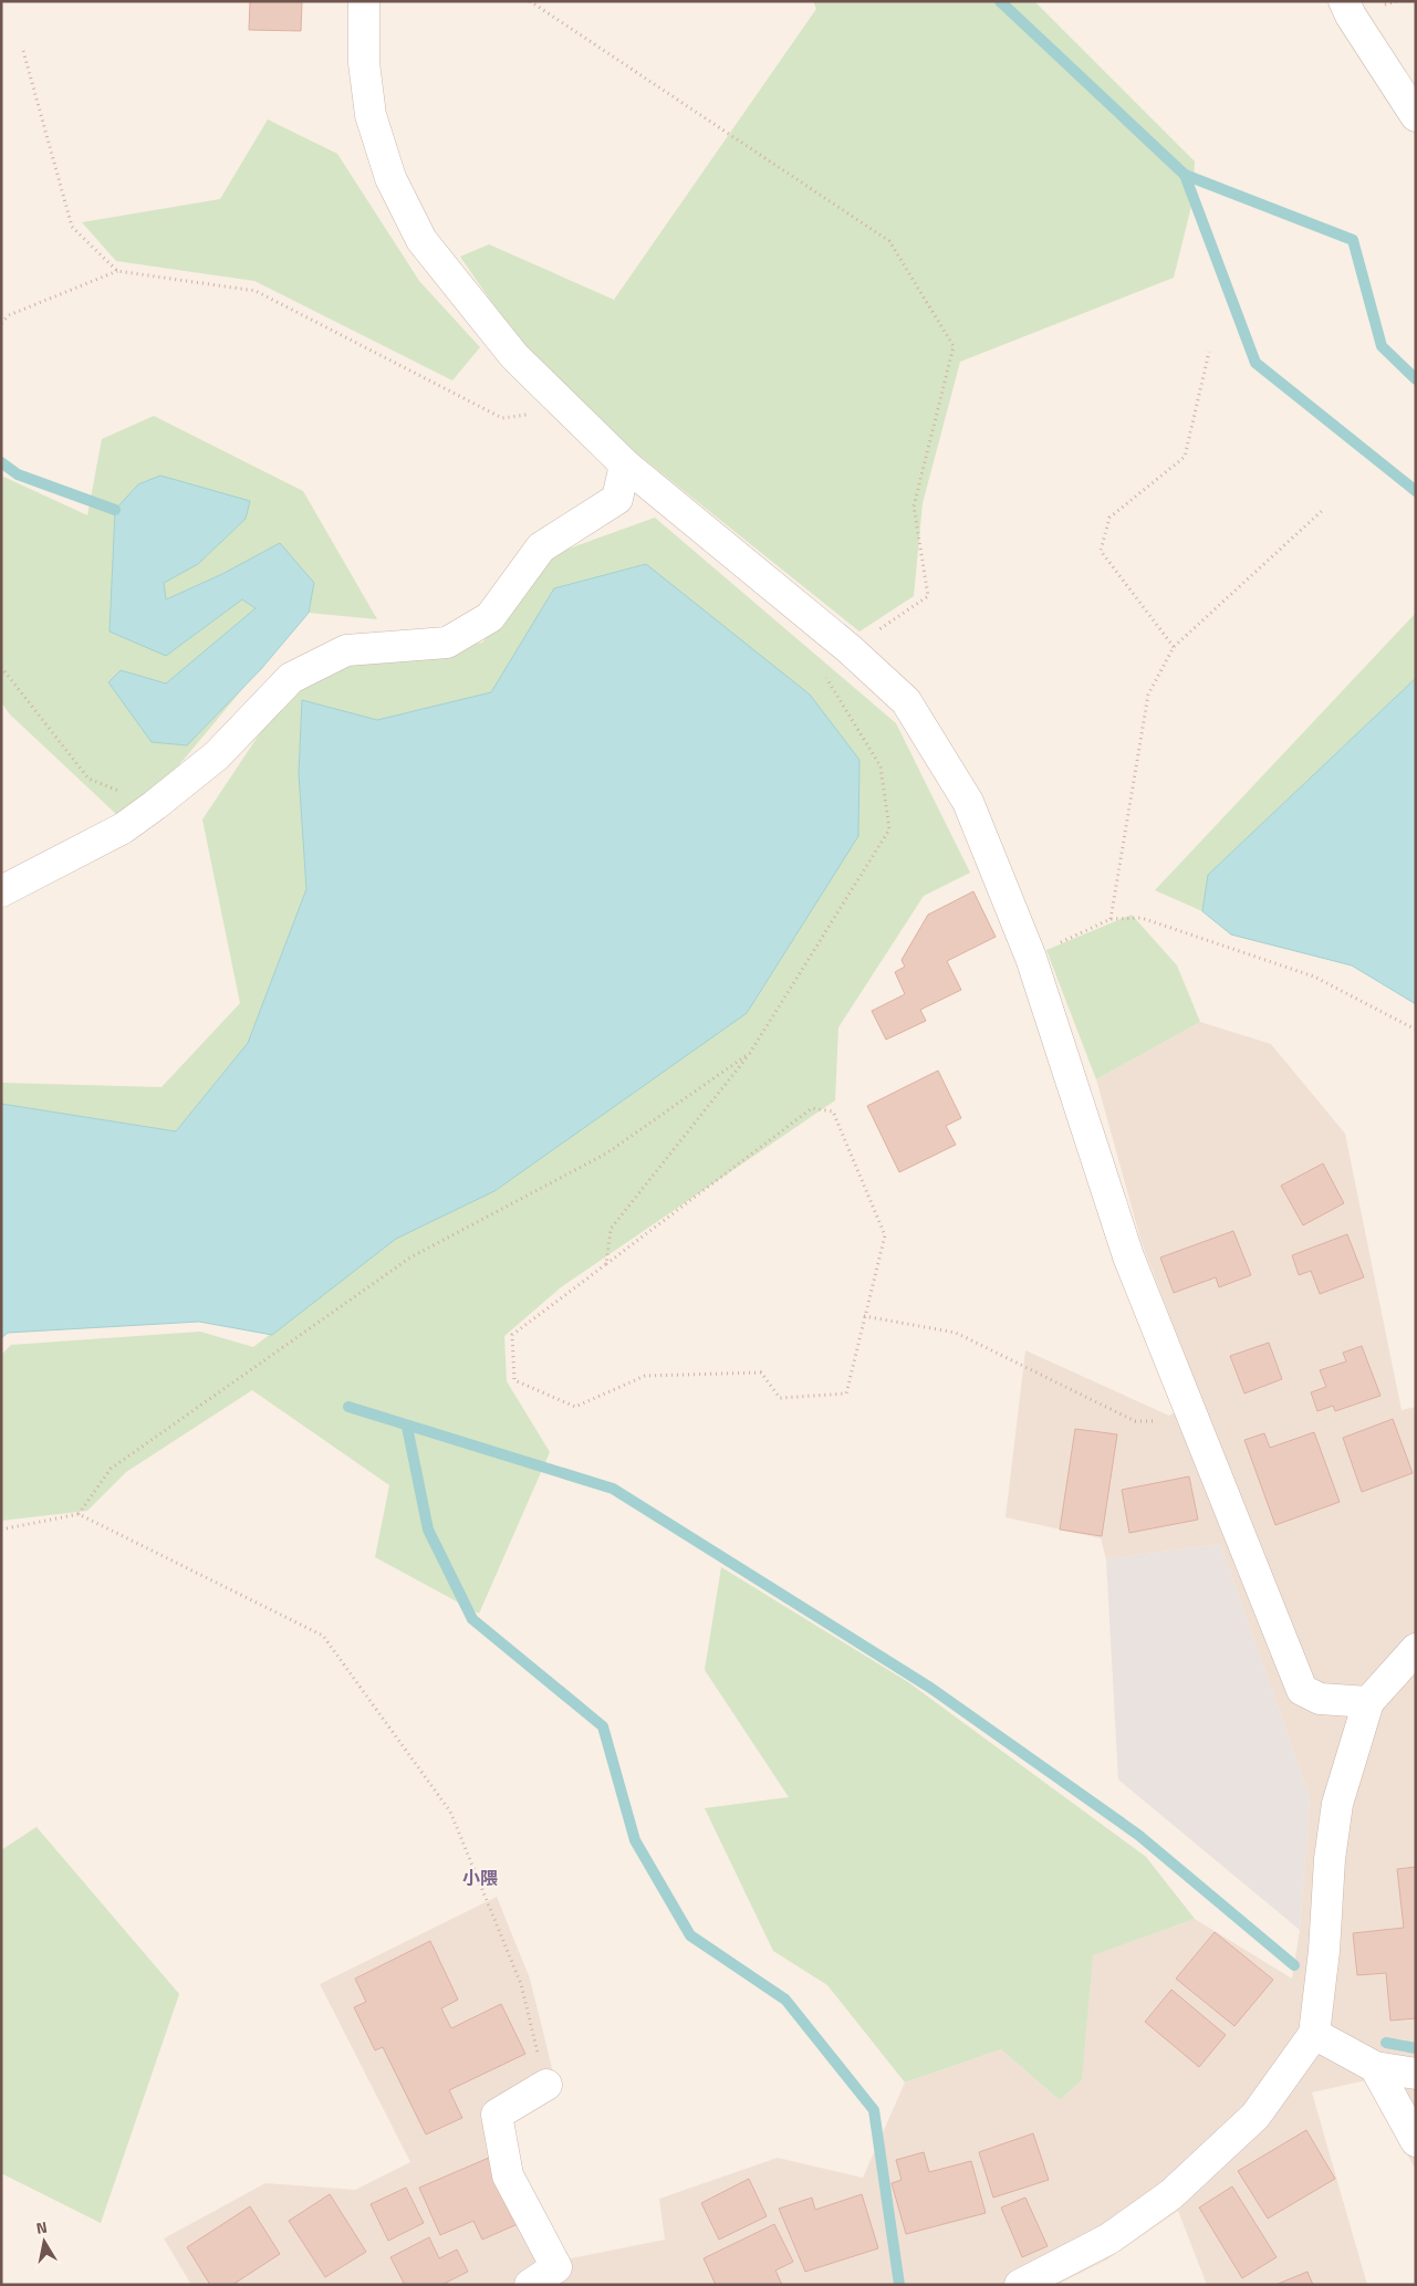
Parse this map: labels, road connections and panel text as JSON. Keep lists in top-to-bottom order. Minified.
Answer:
{"districts":["小隈"],"north":"top"}
